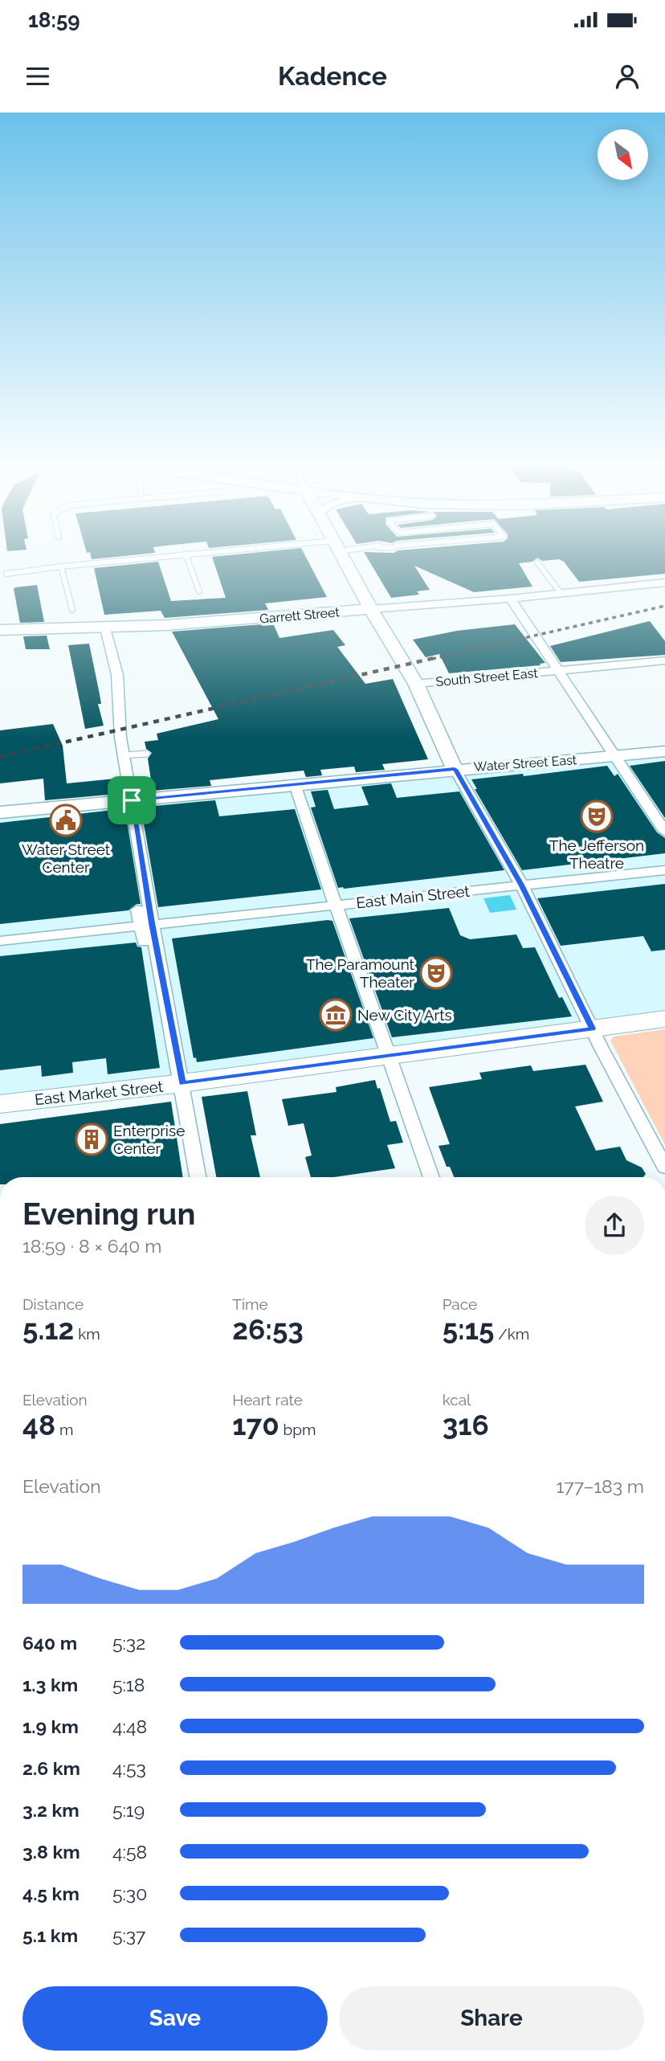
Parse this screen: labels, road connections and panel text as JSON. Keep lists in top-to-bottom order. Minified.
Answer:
{"streets":{"main road":["East Market Street"],"street":["Garrett Street","South Street East","Water Street East","East Main Street"]},"places":{"theatre":["The Jefferson Theatre","The Paramount Theater"],"public building":["Water Street Center"],"museum":["New City Arts"],"building":["Enterprise Center"]},"north":"bottom right","page":{"status":"18:59","header":"Kadence","heading":["Evening run","18:59 · 8 × 640 m"],"stats":[["Distance","5.12 km"],["Time","26:53"],["Pace","5:15 /km"],["Elevation","48 m"],["Heart rate","170 bpm"],["kcal","316"]],"chart":["Elevation","177–183 m"],"list":[{"name":"640 m","note":"5:32"},{"name":"1.3 km","note":"5:18"},{"name":"1.9 km","note":"4:48"},{"name":"2.6 km","note":"4:53"},{"name":"3.2 km","note":"5:19"},{"name":"3.8 km","note":"4:58"},{"name":"4.5 km","note":"5:30"},{"name":"5.1 km","note":"5:37"}],"buttons":["Save","Share"]}}
